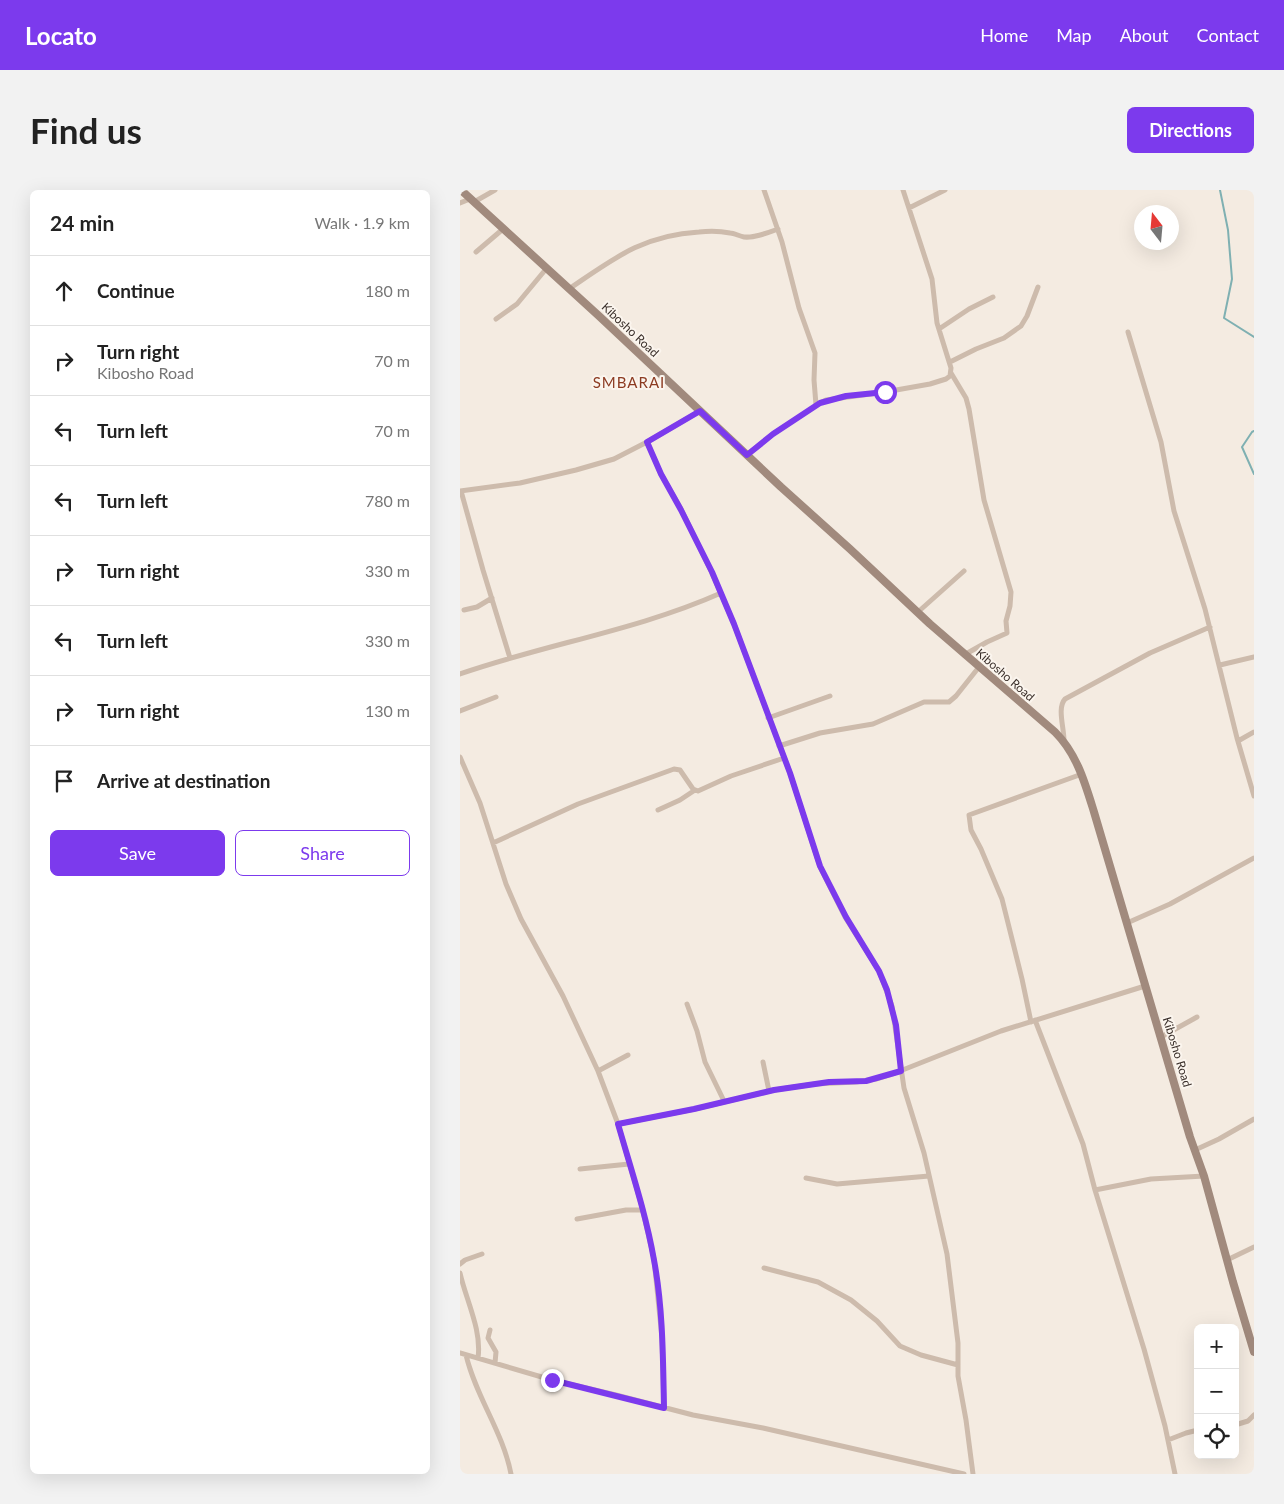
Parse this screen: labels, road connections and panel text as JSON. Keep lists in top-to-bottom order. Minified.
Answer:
{"streets":{"street":["Kibosho Road"]},"districts":["SMBARAI"],"north":"top","page":{"header":"Locato","nav":["Home","Map","About","Contact"],"buttons":["Directions",["Save","Share"]],"title":"Find us","heading":["24 min","Walk · 1.9 km"],"list":[["Continue","180 m"],["Turn right","Kibosho Road","70 m"],["Turn left","70 m"],["Turn left","780 m"],["Turn right","330 m"],["Turn left","330 m"],["Turn right","130 m"],"Arrive at destination"],"map_buttons":["+","−"]}}
